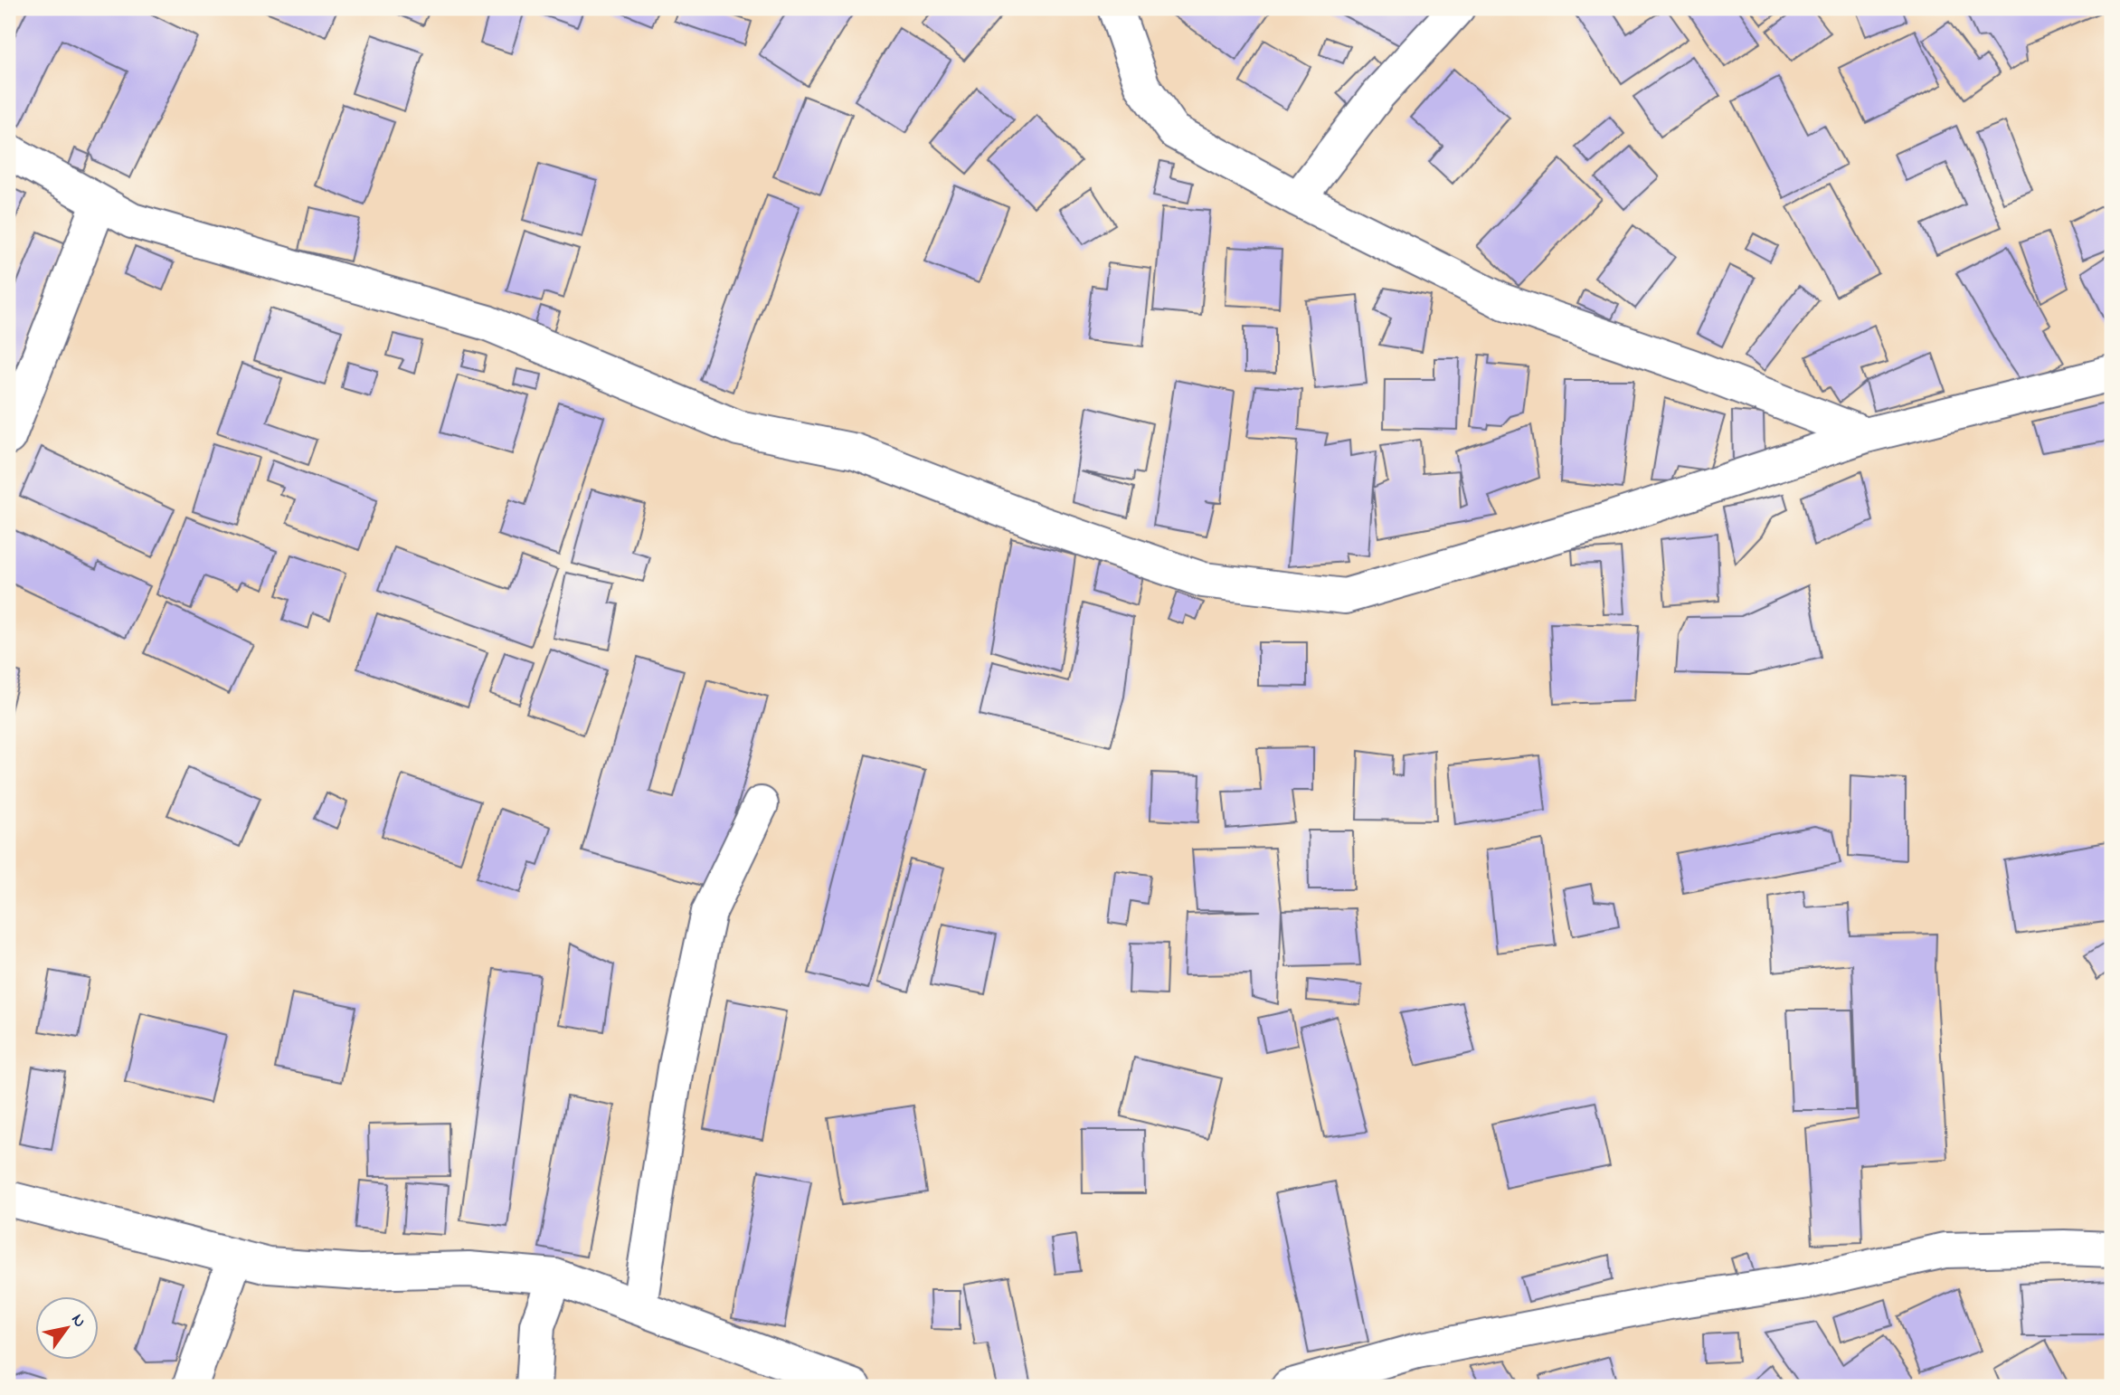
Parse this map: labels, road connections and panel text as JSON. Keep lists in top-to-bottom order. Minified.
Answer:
{"north":"top right"}
